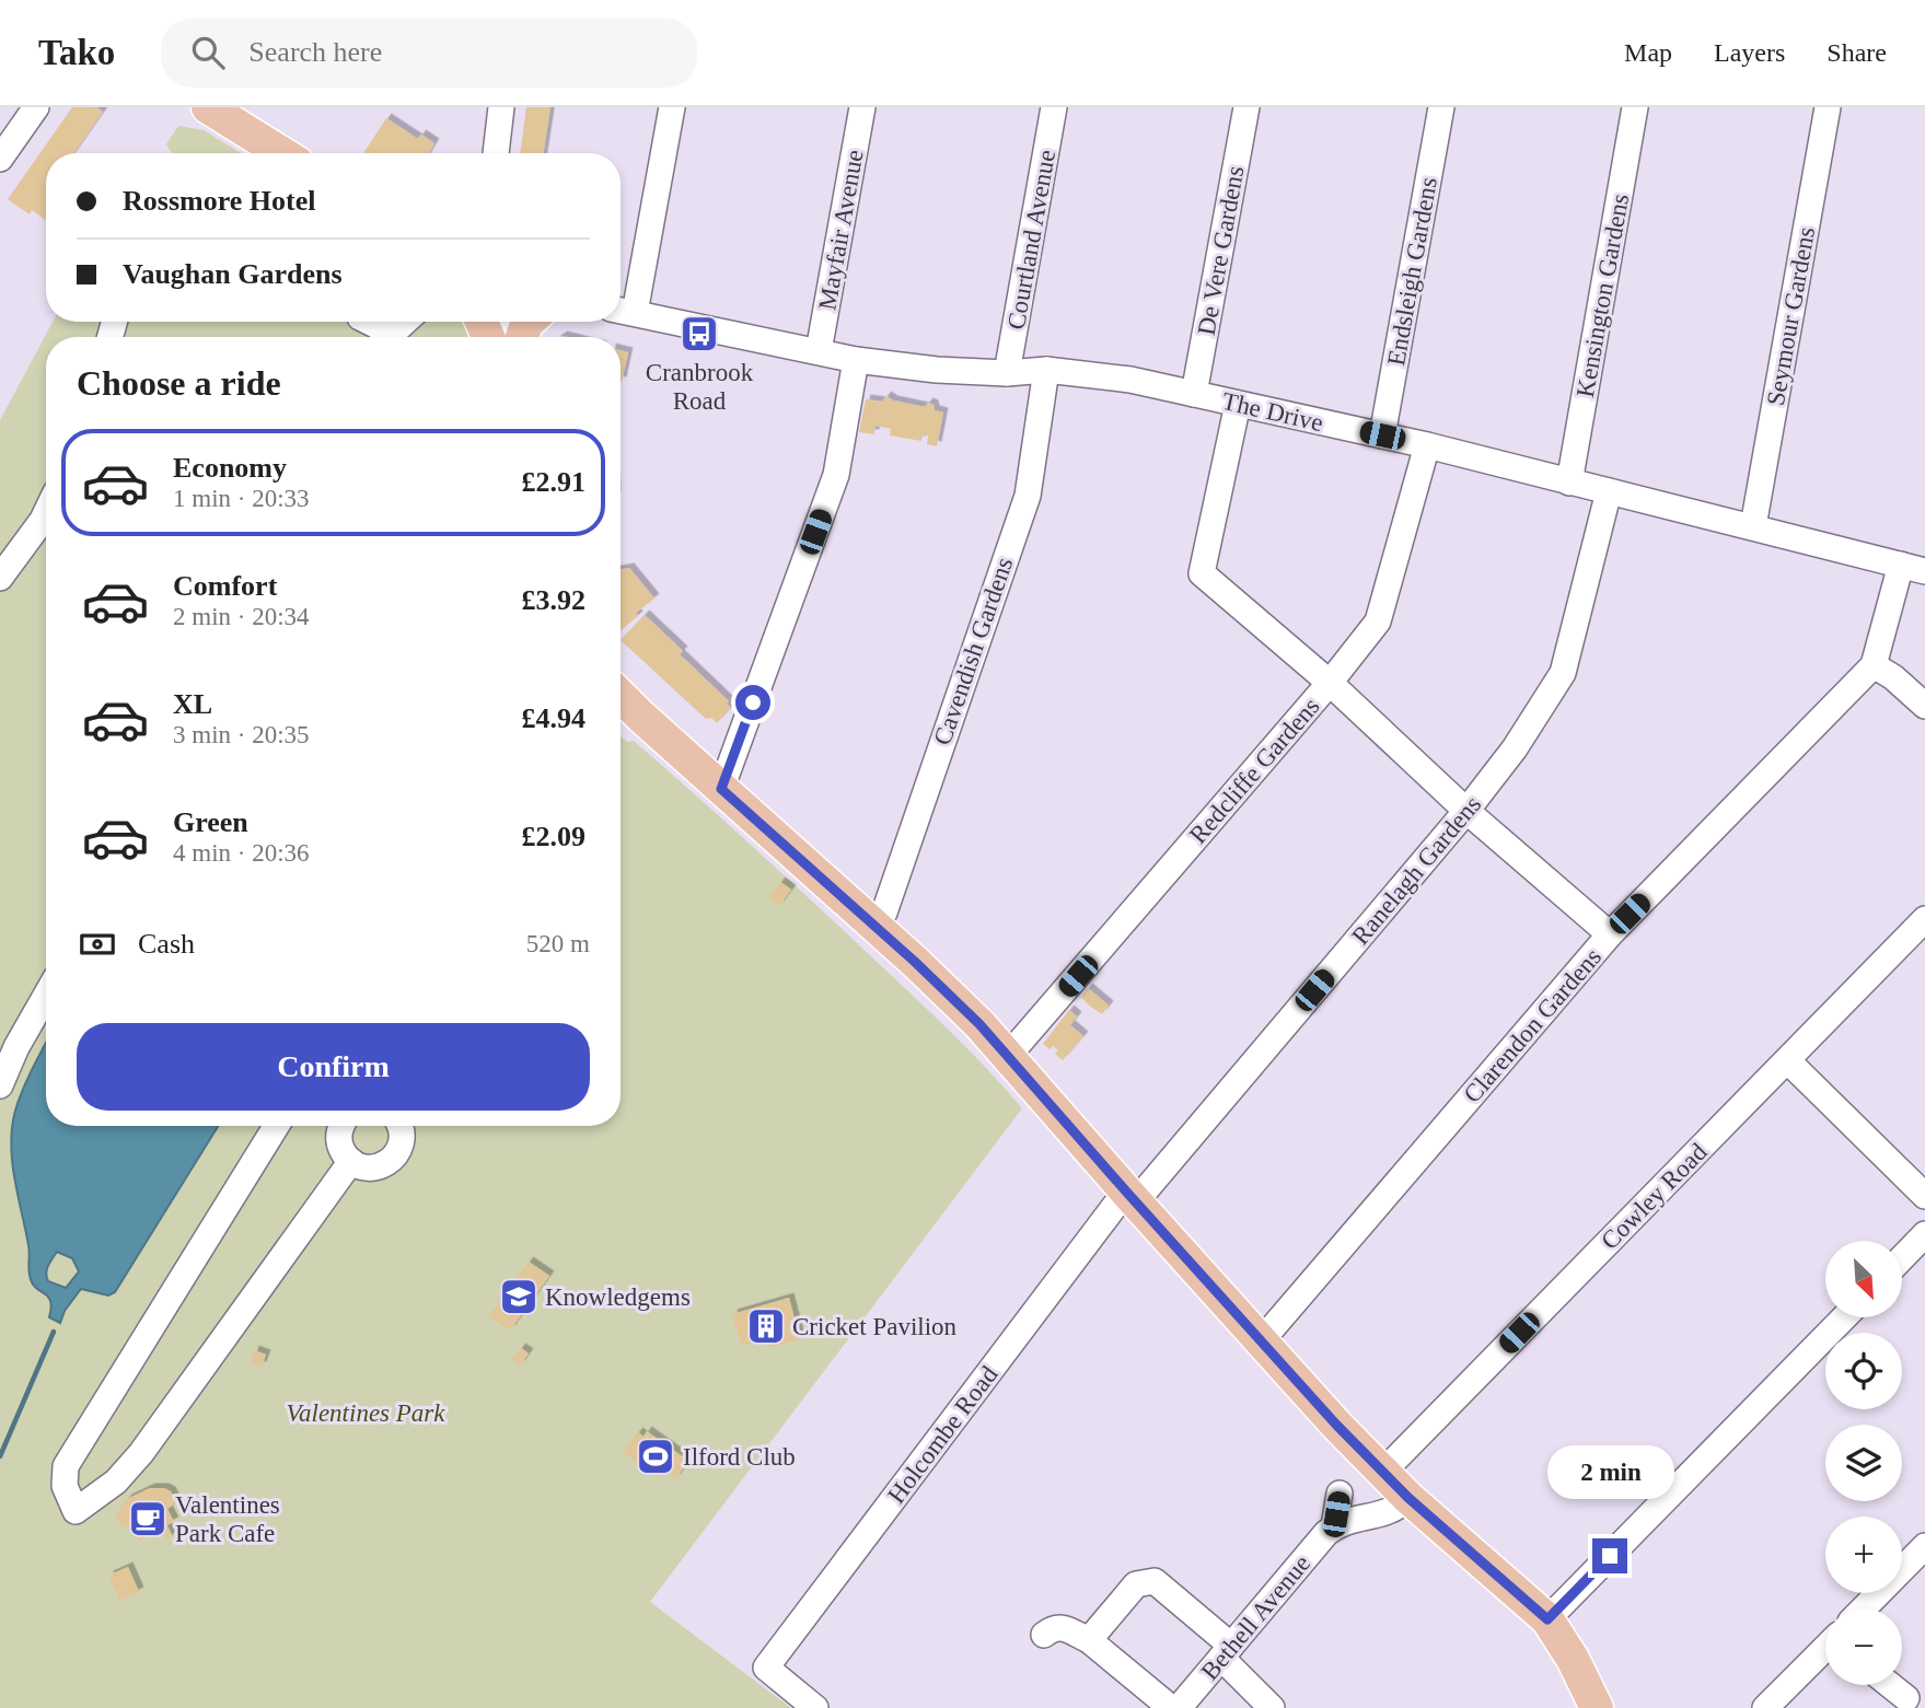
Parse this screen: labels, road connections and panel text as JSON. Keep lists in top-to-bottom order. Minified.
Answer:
{"streets":{"street":["Mayfair Avenue","Courtland Avenue","De Vere Gardens","Endsleigh Gardens","Kensington Gardens","Seymour Gardens","The Drive","Cavendish Gardens","Redcliffe Gardens","Ranelagh Gardens","Clarendon Gardens","Cowley Road","Holcombe Road","Bethell Avenue"]},"crossings":[["Mayfair Avenue","The Drive"],["Courtland Avenue","The Drive"],["De Vere Gardens","The Drive"],["Endsleigh Gardens","The Drive"],["Kensington Gardens","The Drive"],["Seymour Gardens","The Drive"],["The Drive","Cavendish Gardens"],["The Drive","Redcliffe Gardens"],["The Drive","Ranelagh Gardens"],["The Drive","Clarendon Gardens"],["Ranelagh Gardens","Holcombe Road"]],"parks":["Valentines Park"],"places":{"bus stop":["Cranbrook Road"],"school or university":["Knowledgems"],"building":["Cricket Pavilion"],"sports":["Ilford Club"],"cafe":["Valentines Park Cafe"]},"north":"bottom right","page":{"header":"Tako","search":"Search here","nav":["Map","Layers","Share"],"banner":["Rossmore Hotel","Vaughan Gardens"],"heading":"Choose a ride","list":[{"name":"Economy","note":"1 min · 20:33","value":"£2.91"},{"name":"Comfort","note":"2 min · 20:34","value":"£3.92"},{"name":"XL","note":"3 min · 20:35","value":"£4.94"},{"name":"Green","note":"4 min · 20:36","value":"£2.09"}],"pay":["Cash","520 m"],"buttons":"Confirm","map_buttons":["+","−"],"bubble":"2 min"}}
